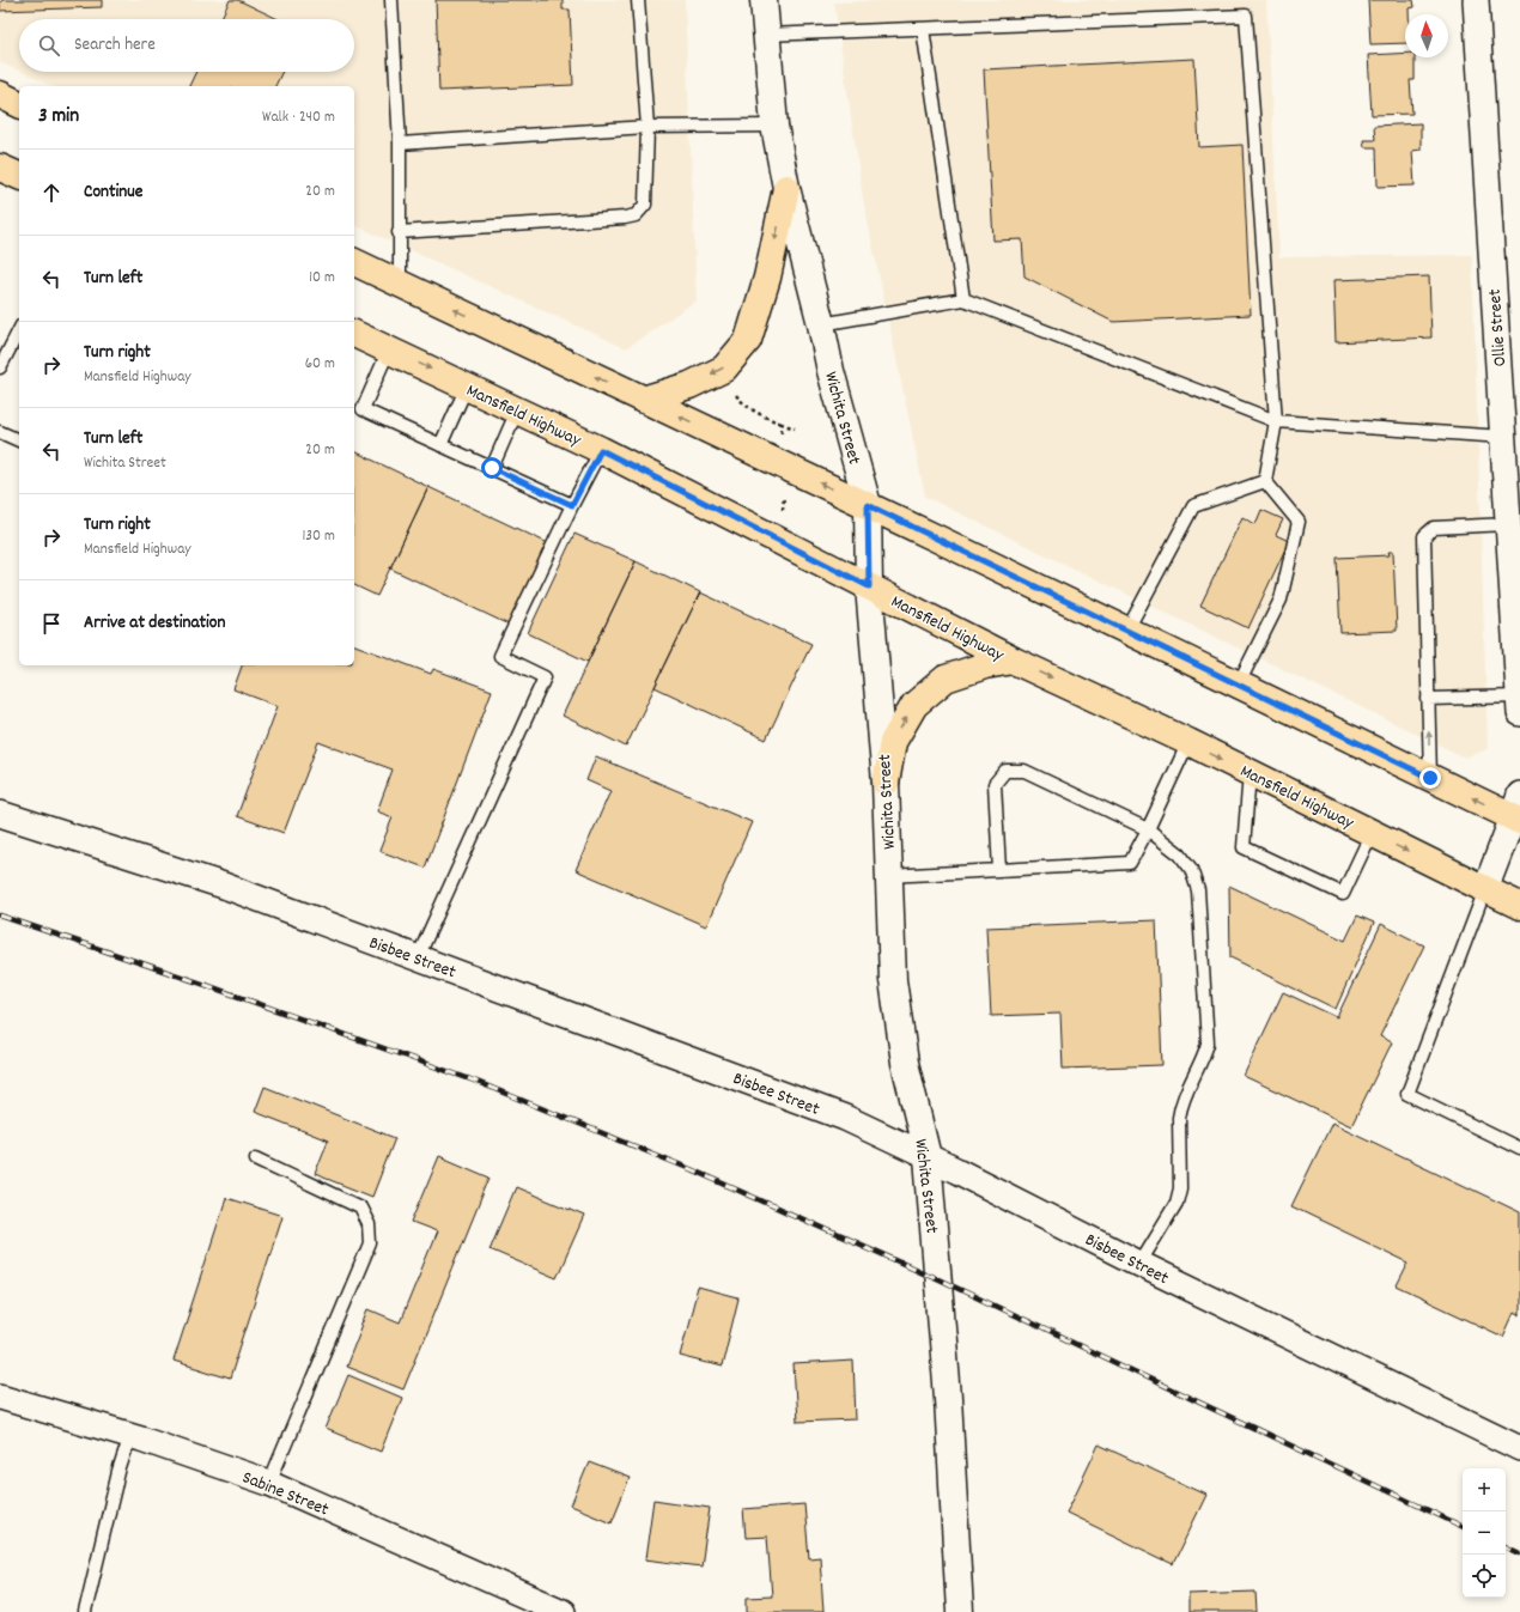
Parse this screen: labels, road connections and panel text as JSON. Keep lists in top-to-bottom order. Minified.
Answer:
{"streets":{"main road":["Mansfield Highway","Wichita Street"],"street":["Ollie Street","Bisbee Street","Sabine Street"]},"crossings":[["Mansfield Highway","Wichita Street"],["Wichita Street","Bisbee Street"]],"north":"top","page":{"search":"Search here","heading":["3 min","Walk · 240 m"],"list":[["Continue","20 m"],["Turn left","10 m"],["Turn right","Mansfield Highway","60 m"],["Turn left","Wichita Street","20 m"],["Turn right","Mansfield Highway","130 m"],"Arrive at destination"],"map_buttons":["+","−"]}}
